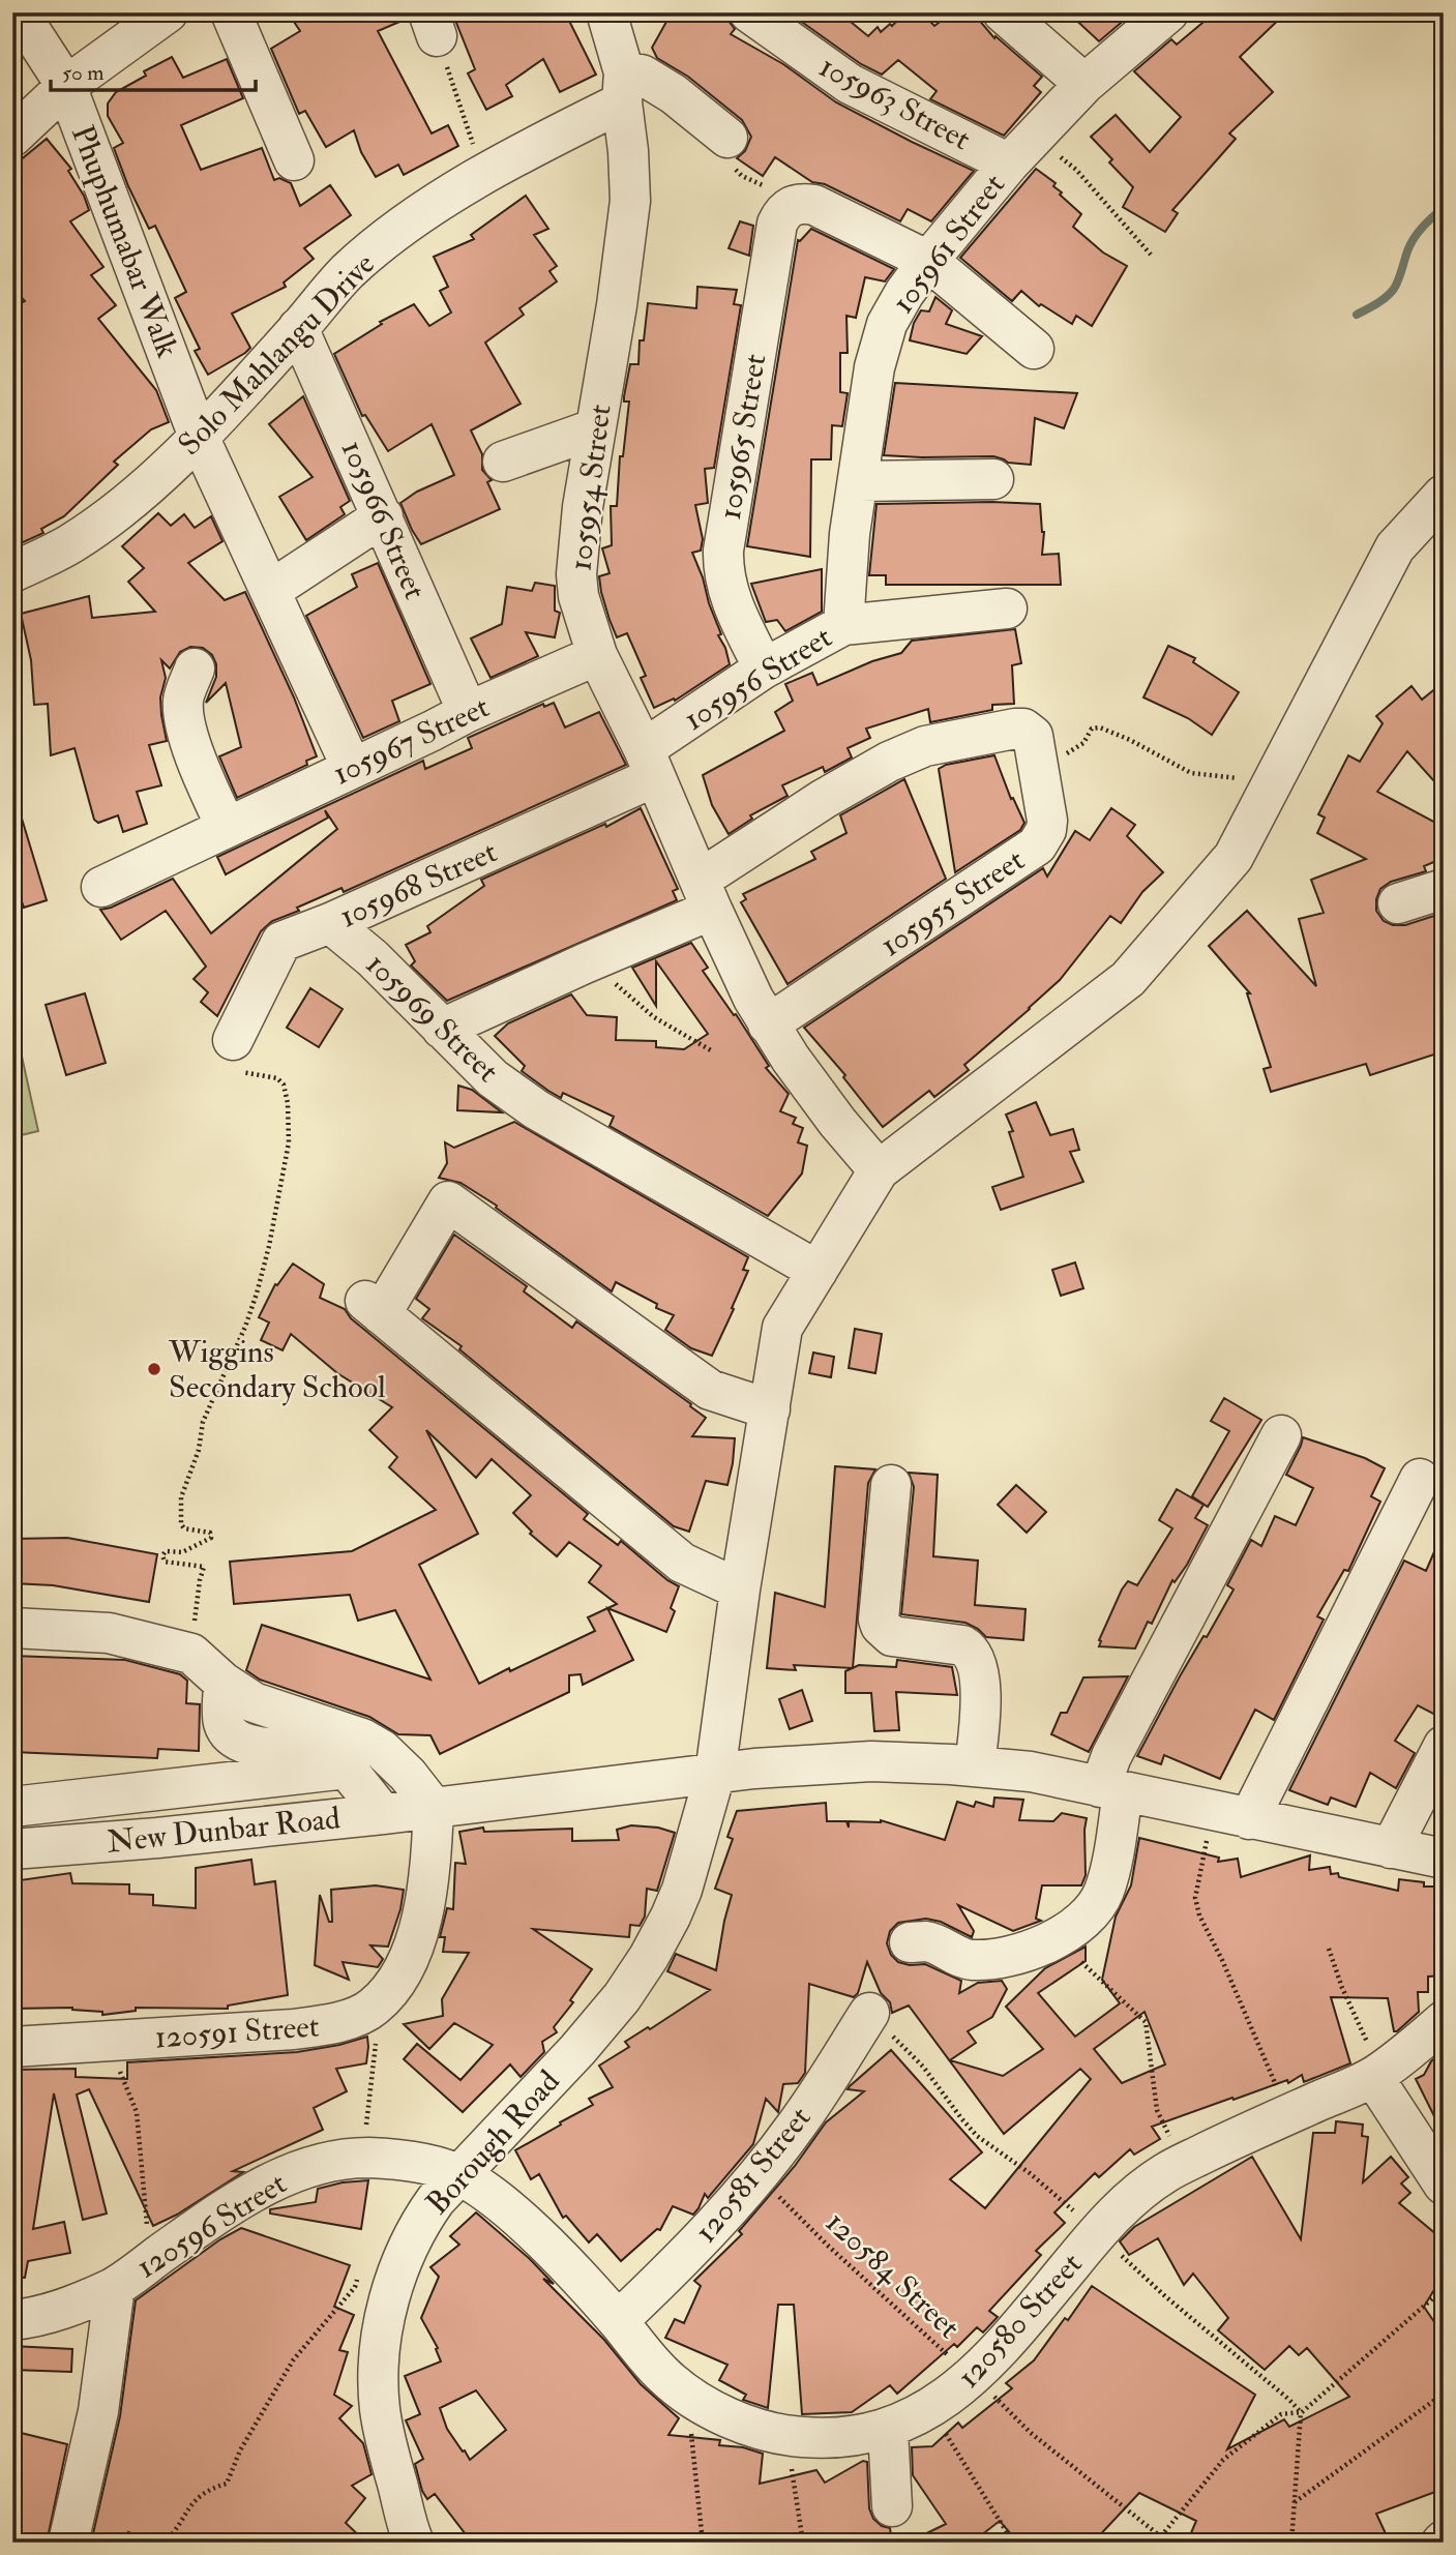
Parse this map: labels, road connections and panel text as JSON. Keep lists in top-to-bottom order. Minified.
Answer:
{"streets":{"street":["105963 Street","Phuphumabar Walk","105961 Street","Solo Mahlangu Drive","105965 Street","105954 Street","105966 Street","105956 Street","105967 Street","105968 Street","105955 Street","105969 Street","New Dunbar Road","120591 Street","Borough Road","120581 Street","120596 Street","120580 Street"],"path":["120584 Street"]},"crossings":[["105963 Street","105961 Street"],["Phuphumabar Walk","Solo Mahlangu Drive"],["105961 Street","105956 Street"],["Solo Mahlangu Drive","105954 Street"],["Solo Mahlangu Drive","105966 Street"],["105965 Street","105956 Street"],["105954 Street","105956 Street"],["105954 Street","105967 Street"],["105954 Street","105968 Street"],["105954 Street","105955 Street"],["105954 Street","Borough Road"],["105966 Street","105967 Street"],["105956 Street","105968 Street"],["105968 Street","105969 Street"],["105969 Street","Borough Road"],["New Dunbar Road","120591 Street"],["New Dunbar Road","Borough Road"],["Borough Road","120596 Street"],["Borough Road","120580 Street"],["120581 Street","120584 Street"],["120581 Street","120580 Street"],["120596 Street","120580 Street"],["120584 Street","120580 Street"]],"places":["Wiggins Secondary School"],"scale_bar":"50 m"}
